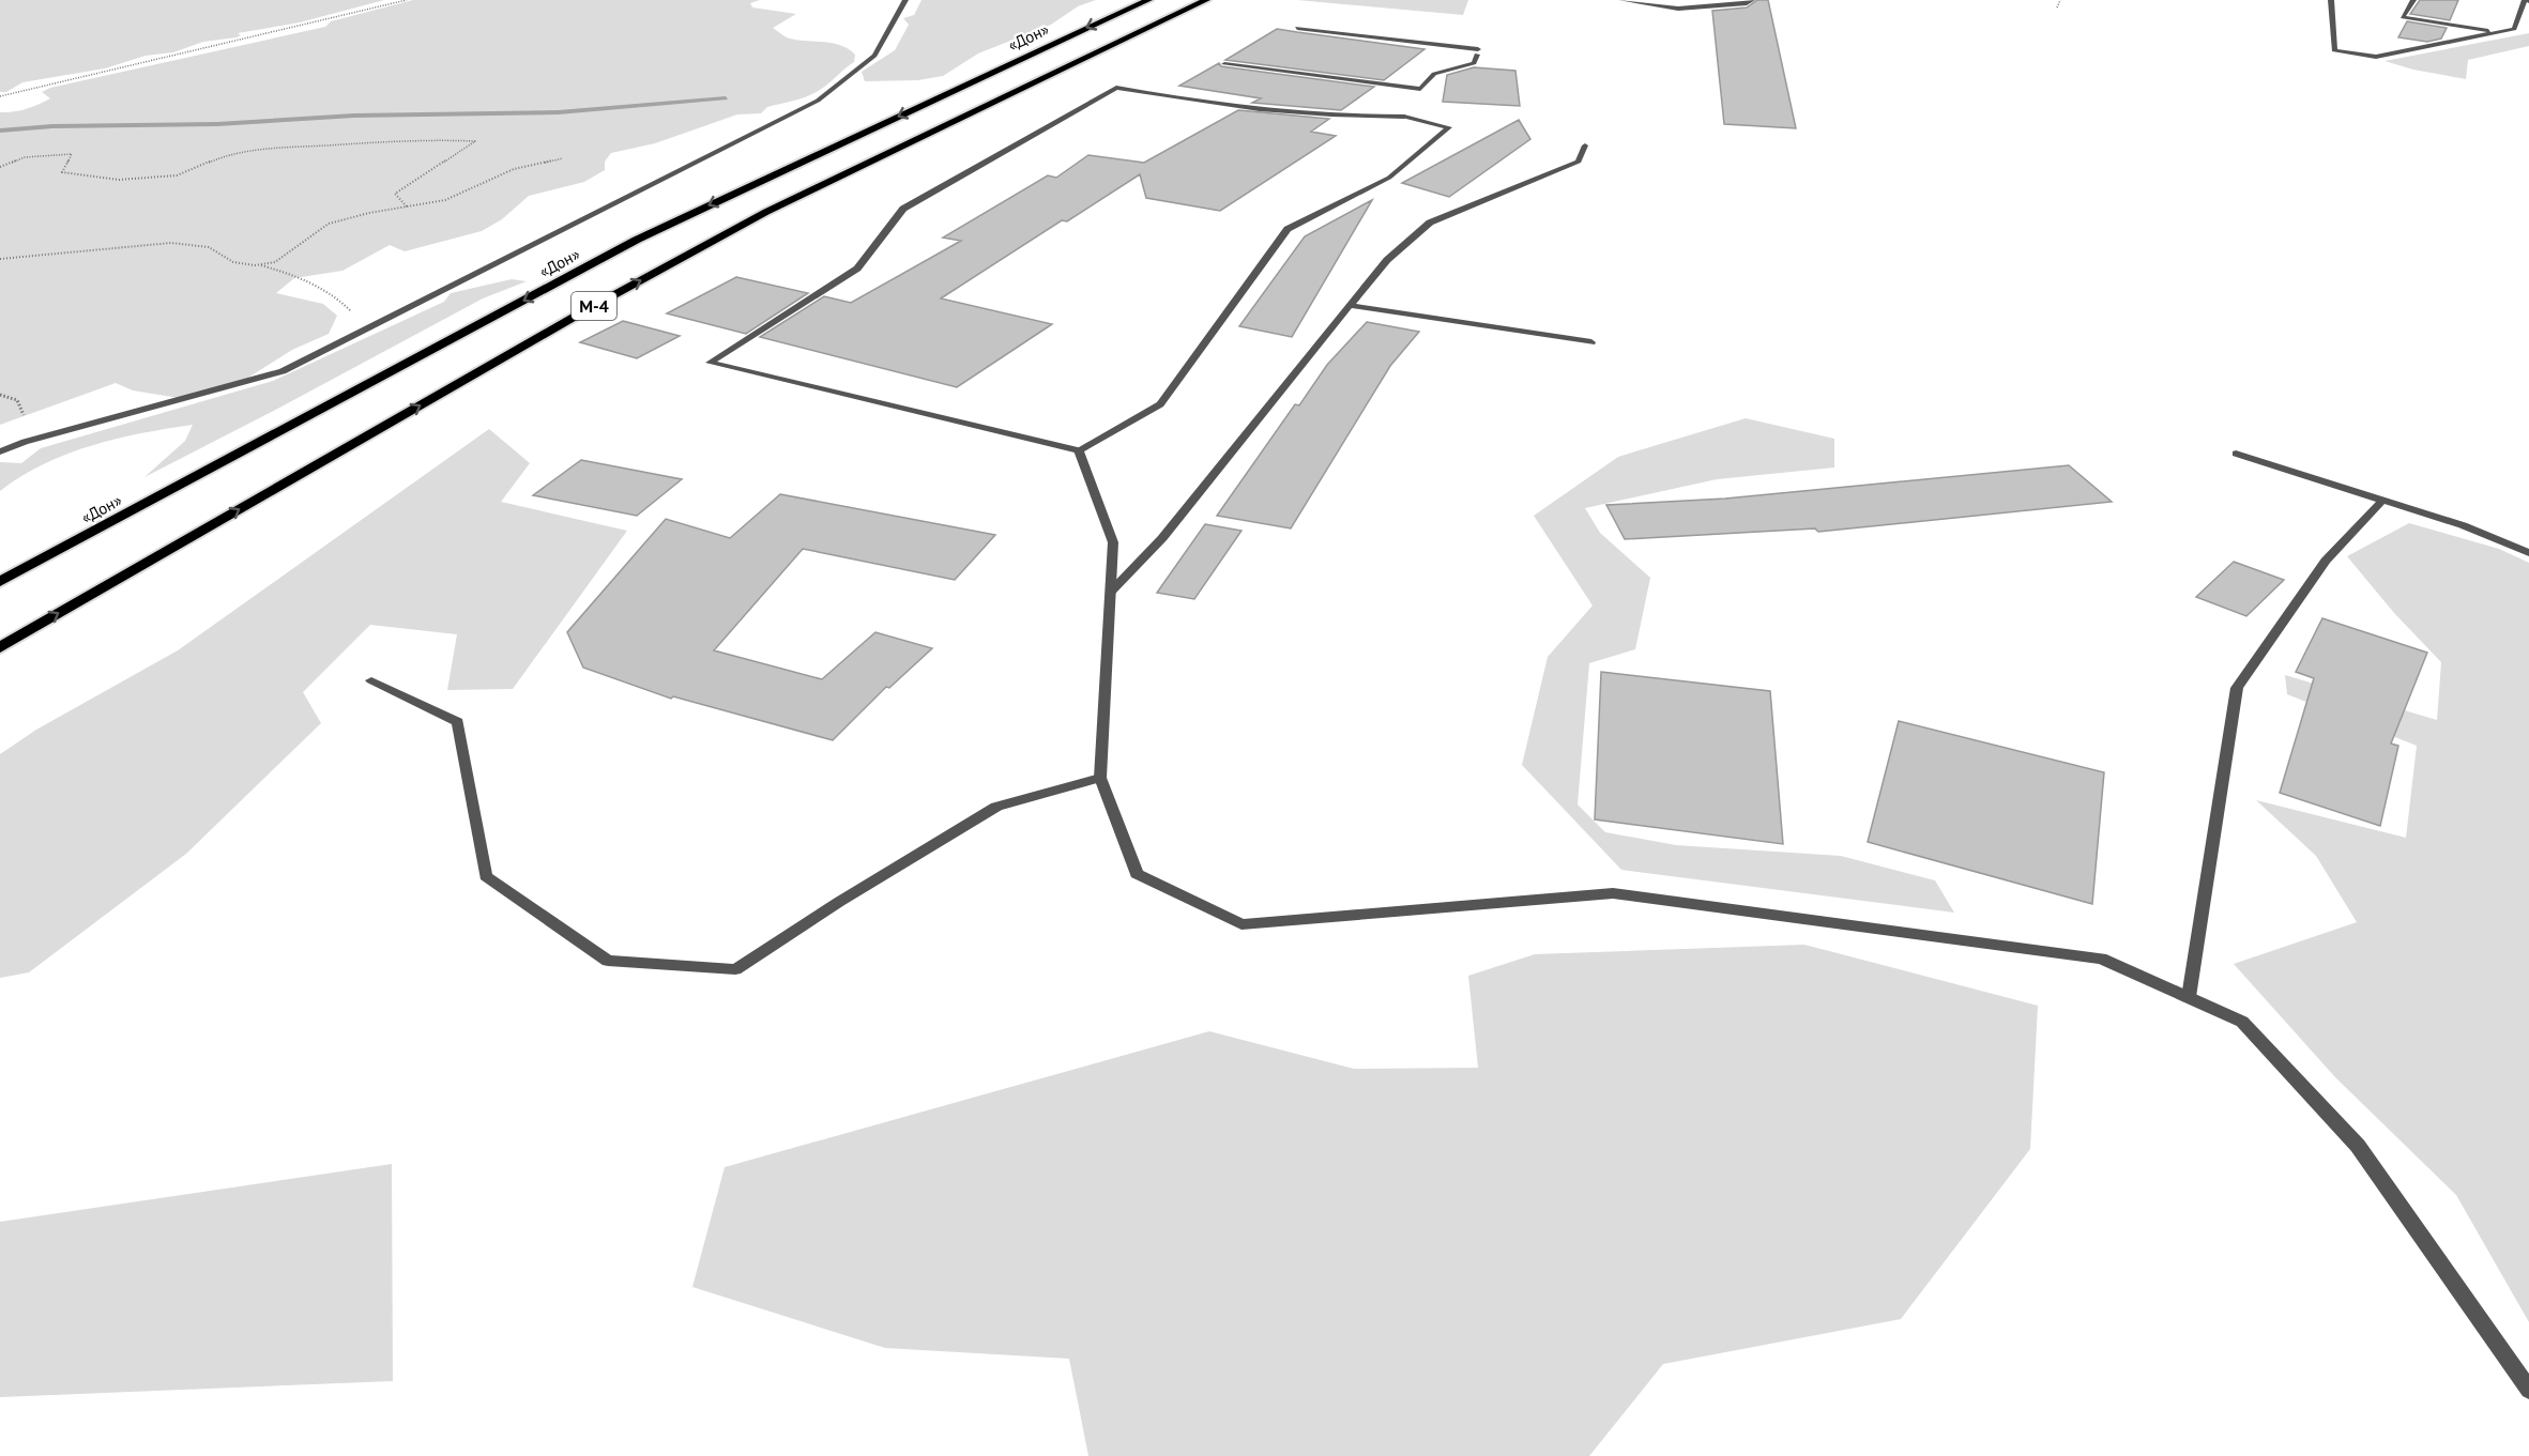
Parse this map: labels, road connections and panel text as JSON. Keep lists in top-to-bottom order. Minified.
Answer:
{"streets":{"highway":["«Дон»","М-4"]}}
